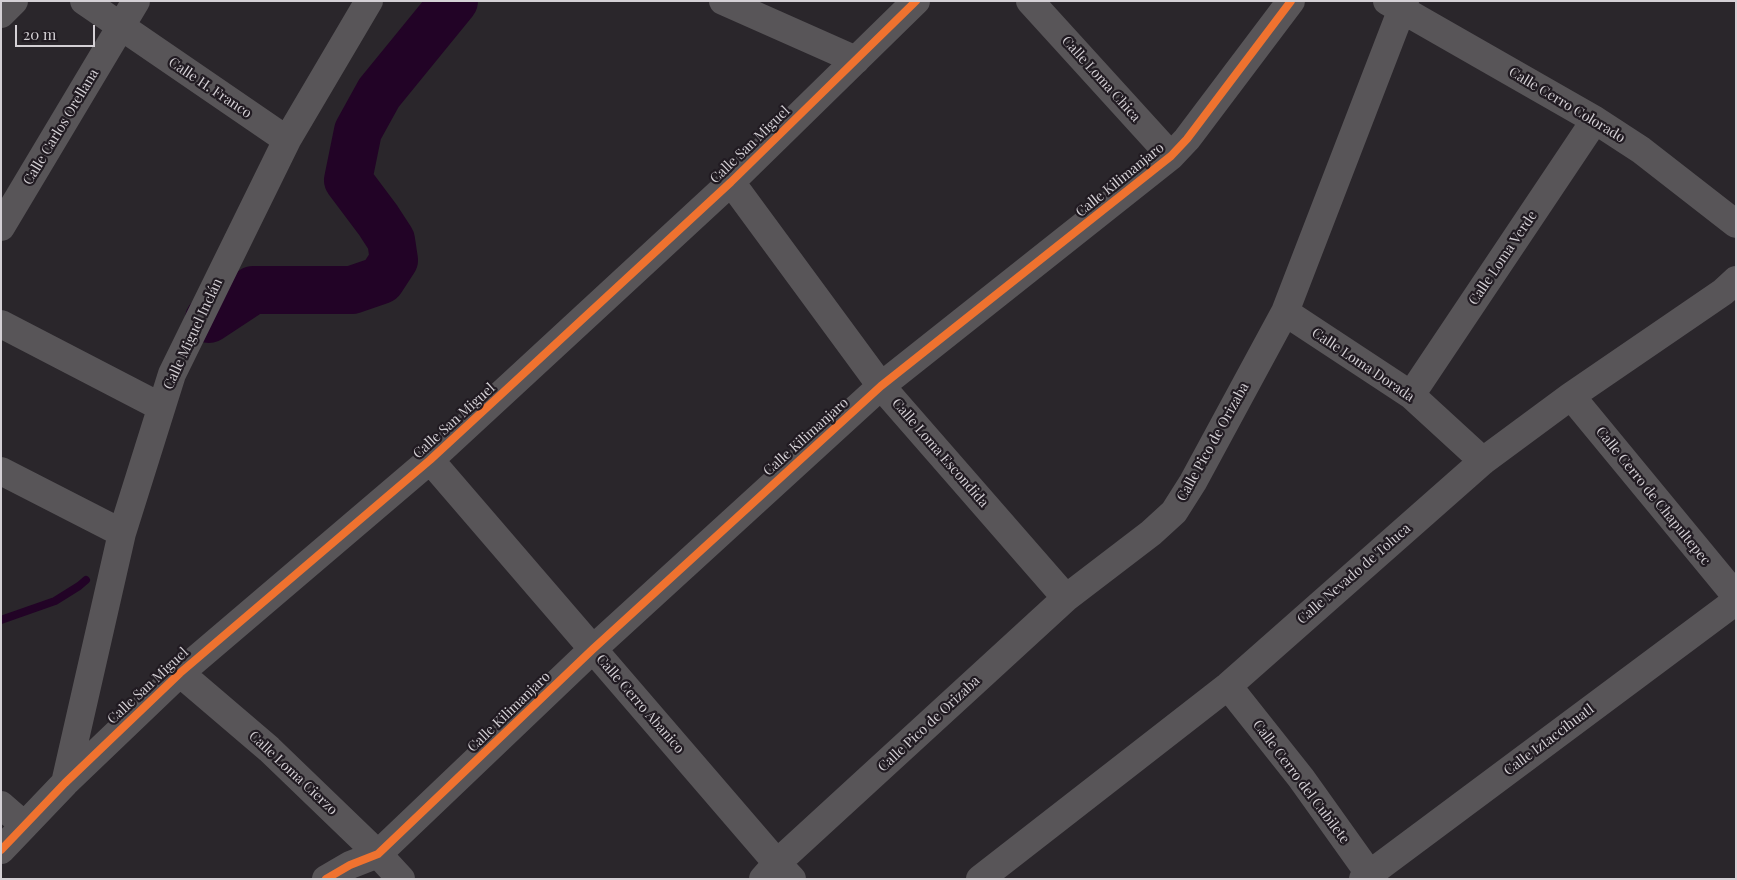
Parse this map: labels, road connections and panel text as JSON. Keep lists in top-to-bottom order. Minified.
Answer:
{"streets":{"street":["Calle Loma Chica","Calle H. Franco","Calle Cerro Colorado","Calle Carlos Orellana","Calle San Miguel","Calle Kilimanjaro","Calle Loma Verde","Calle Miguel Inclán","Calle Loma Dorada","Calle Pico de Orizaba","Calle Loma Escondida","Calle Cerro de Chapultepec","Calle Nevado de Toluca","Calle Cerro Abanico","Calle Iztaccíhuatl","Calle Loma Cierzo","Calle Cerro del Cubilete"]},"crossings":[["Calle Loma Chica","Calle Kilimanjaro"],["Calle H. Franco","Calle Carlos Orellana"],["Calle H. Franco","Calle Miguel Inclán"],["Calle Cerro Colorado","Calle Loma Verde"],["Calle Cerro Colorado","Calle Pico de Orizaba"],["Calle San Miguel","Calle Miguel Inclán"],["Calle San Miguel","Calle Loma Escondida"],["Calle San Miguel","Calle Cerro Abanico"],["Calle San Miguel","Calle Loma Cierzo"],["Calle Kilimanjaro","Calle Loma Escondida"],["Calle Kilimanjaro","Calle Cerro Abanico"],["Calle Kilimanjaro","Calle Loma Cierzo"],["Calle Loma Verde","Calle Loma Dorada"],["Calle Loma Dorada","Calle Pico de Orizaba"],["Calle Loma Dorada","Calle Nevado de Toluca"],["Calle Pico de Orizaba","Calle Loma Escondida"],["Calle Pico de Orizaba","Calle Cerro Abanico"],["Calle Cerro de Chapultepec","Calle Nevado de Toluca"],["Calle Nevado de Toluca","Calle Cerro del Cubilete"],["Calle Iztaccíhuatl","Calle Cerro del Cubilete"]],"scale_bar":"20 m"}
